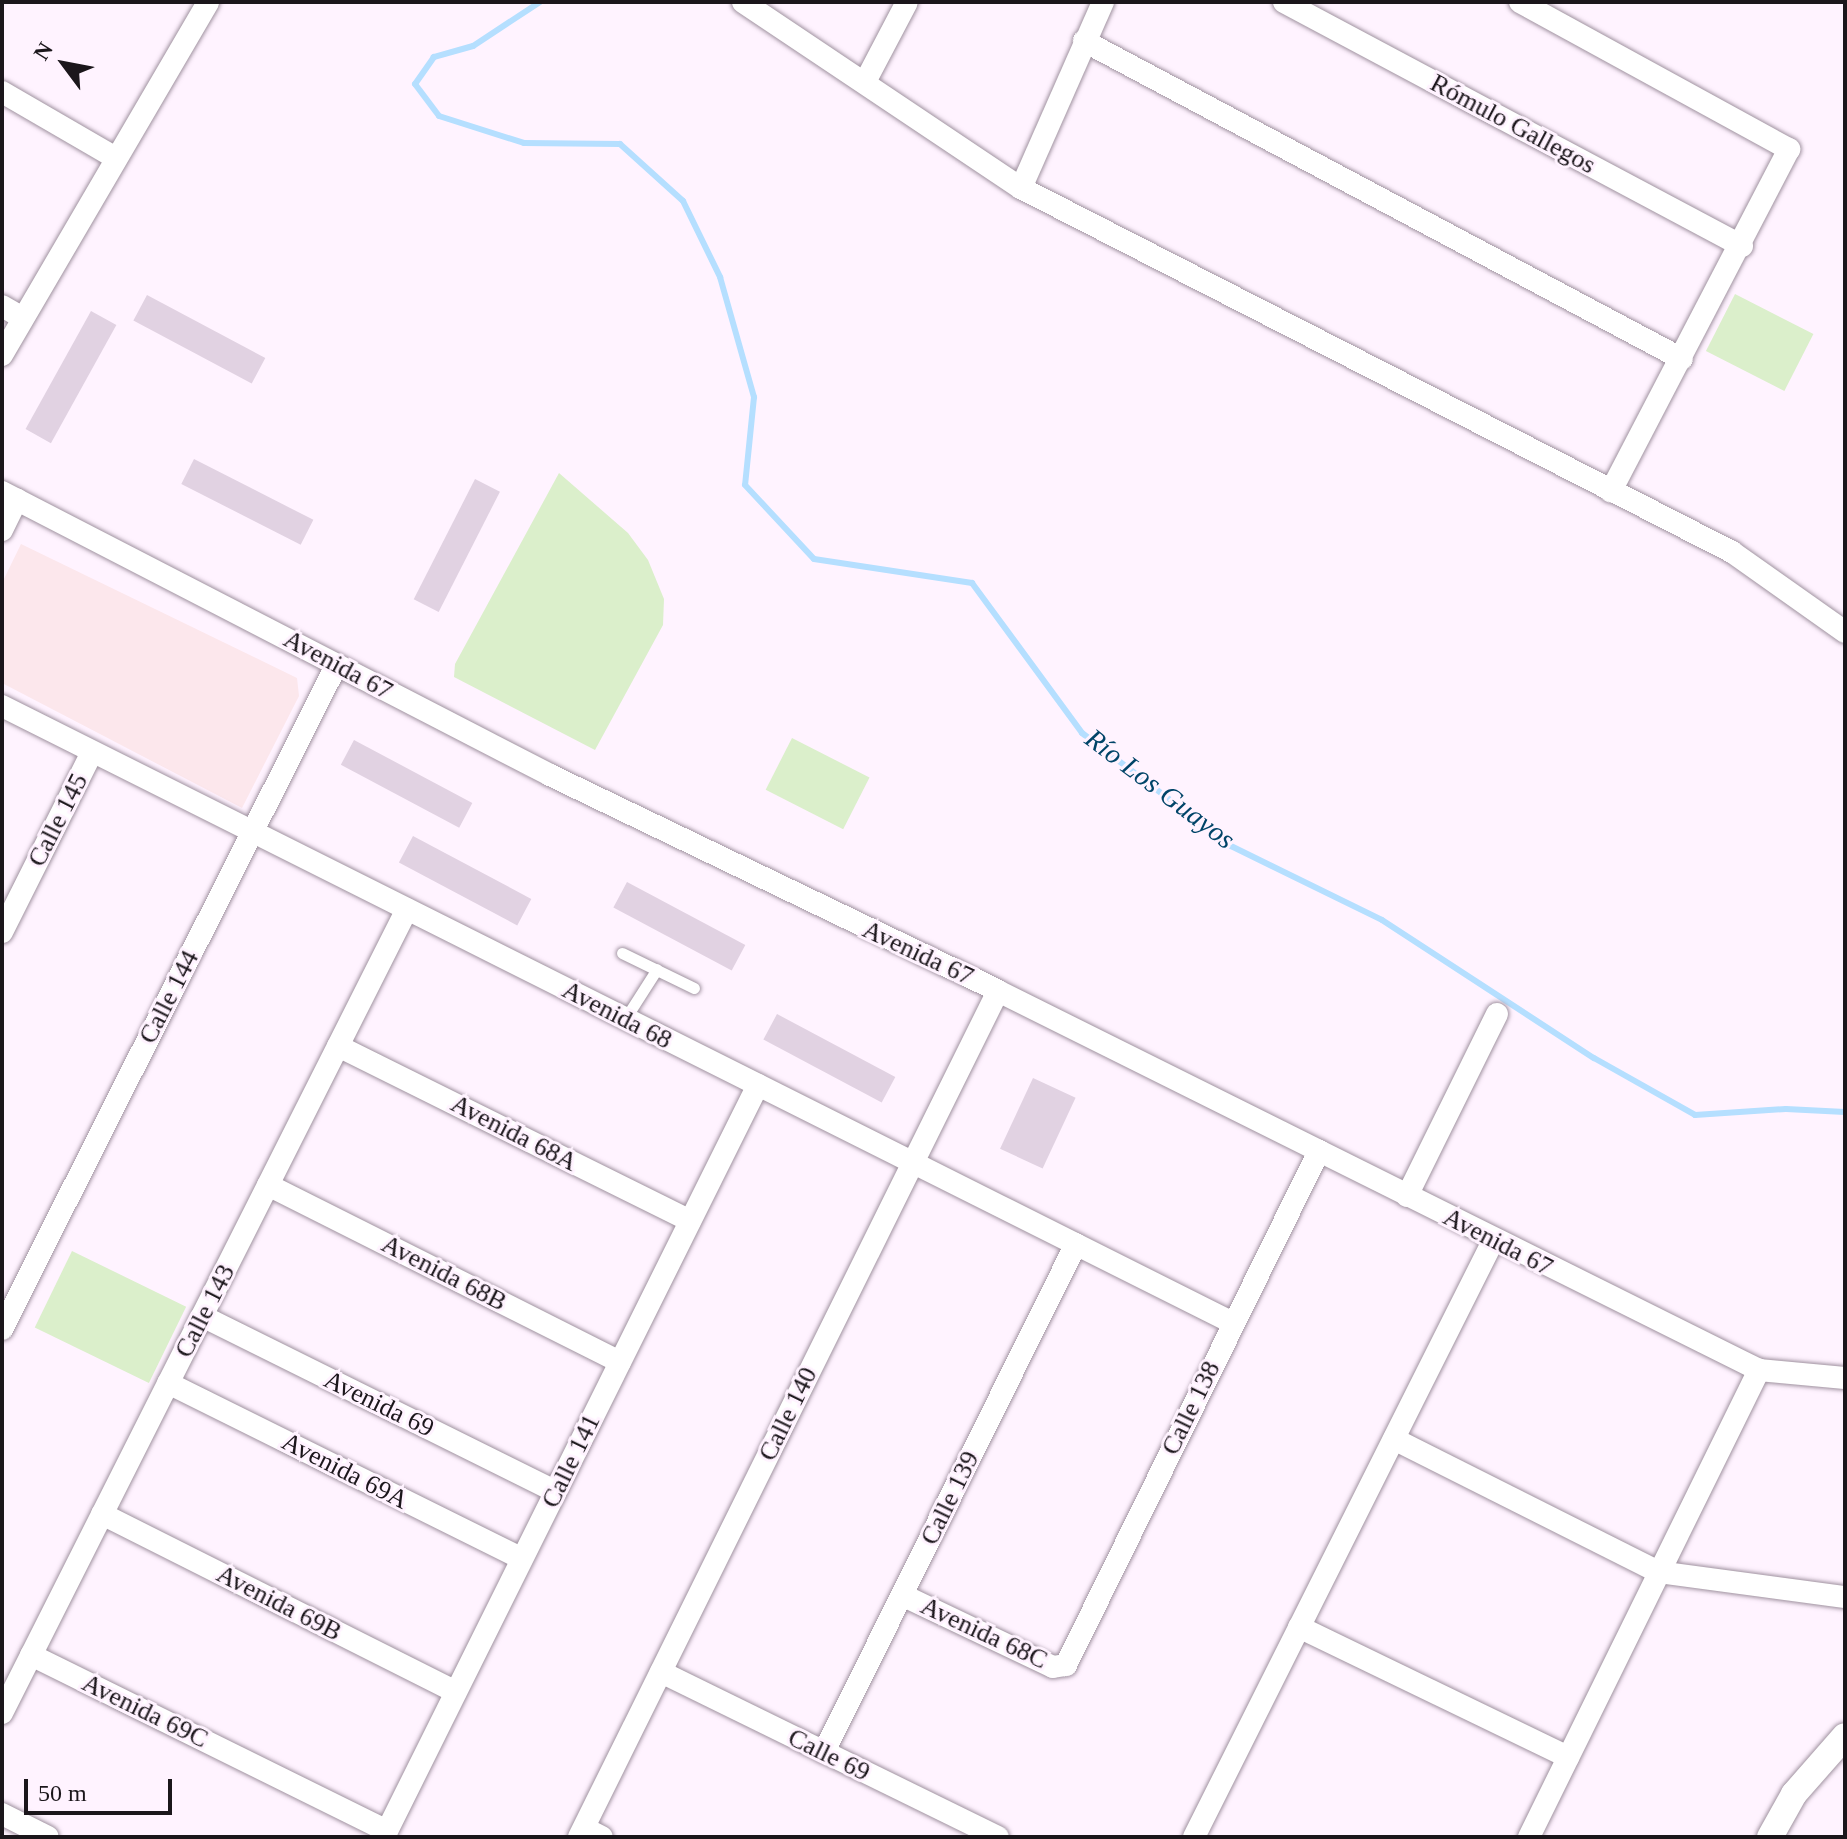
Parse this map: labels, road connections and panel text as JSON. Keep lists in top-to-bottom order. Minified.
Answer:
{"streets":{"street":["Rómulo Gallegos","Avenida 67","Calle 145","Calle 144","Avenida 68","Avenida 68A","Avenida 68B","Calle 143","Avenida 69","Calle 138","Calle 140","Calle 141","Avenida 69A","Calle 139","Avenida 69B","Avenida 68C","Avenida 69C","Calle 69"]},"crossings":[["Avenida 67","Calle 144"],["Avenida 67","Calle 138"],["Avenida 67","Calle 140"],["Calle 145","Avenida 68"],["Calle 144","Avenida 68"],["Avenida 68","Calle 143"],["Avenida 68","Calle 138"],["Avenida 68","Calle 140"],["Avenida 68","Calle 141"],["Avenida 68","Calle 139"],["Avenida 68A","Calle 143"],["Avenida 68A","Calle 141"],["Avenida 68B","Calle 143"],["Avenida 68B","Calle 141"],["Calle 143","Avenida 69"],["Calle 143","Avenida 69A"],["Calle 143","Avenida 69B"],["Calle 143","Avenida 69C"],["Avenida 69","Calle 141"],["Calle 138","Avenida 68C"],["Calle 140","Calle 69"],["Calle 141","Avenida 69A"],["Calle 141","Avenida 69B"],["Calle 141","Avenida 69C"],["Calle 139","Avenida 68C"],["Calle 139","Calle 69"]],"water":["Río Los Guayos"],"scale_bar":"50 m","north":"top left"}
